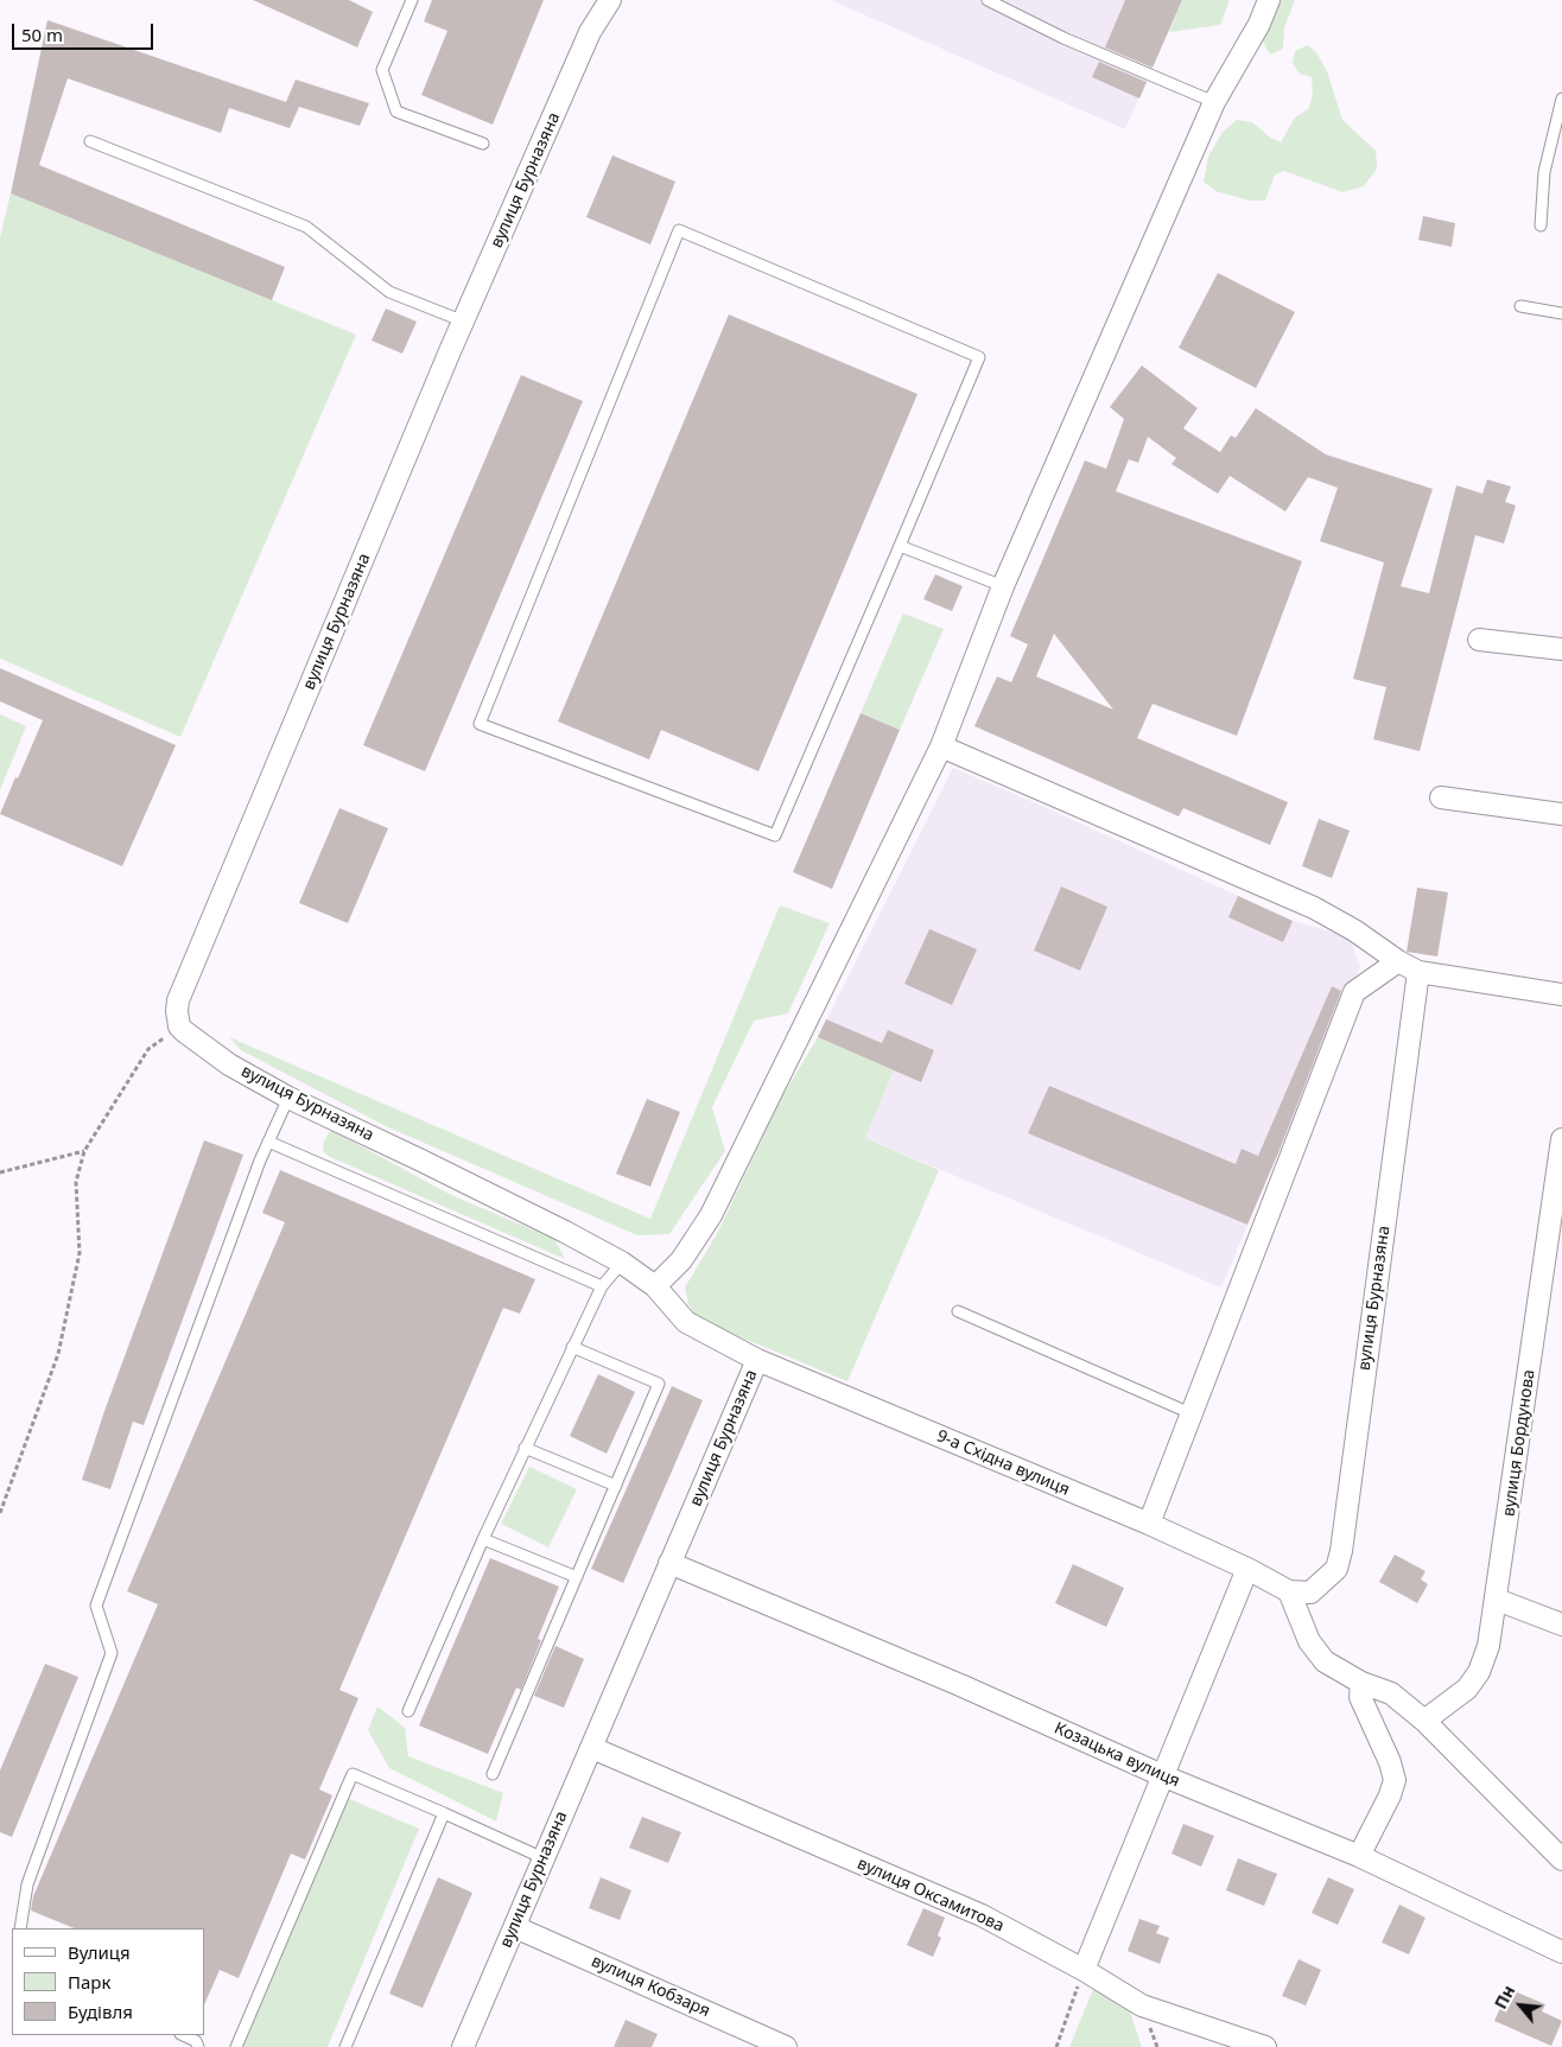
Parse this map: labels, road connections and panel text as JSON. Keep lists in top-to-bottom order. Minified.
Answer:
{"streets":{"street":["вулиця Бурназяна","вулиця Бордунова","9-а Східна вулиця","Козацька вулиця","вулиця Оксамитова","вулиця Кобзаря"]},"crossings":[["вулиця Бурназяна","9-а Східна вулиця"],["вулиця Бурназяна","Козацька вулиця"],["вулиця Бурназяна","вулиця Оксамитова"],["вулиця Бурназяна","вулиця Кобзаря"]],"legend":["Вулиця","Парк","Будівля"],"scale_bar":"50 m","north":"top left"}
